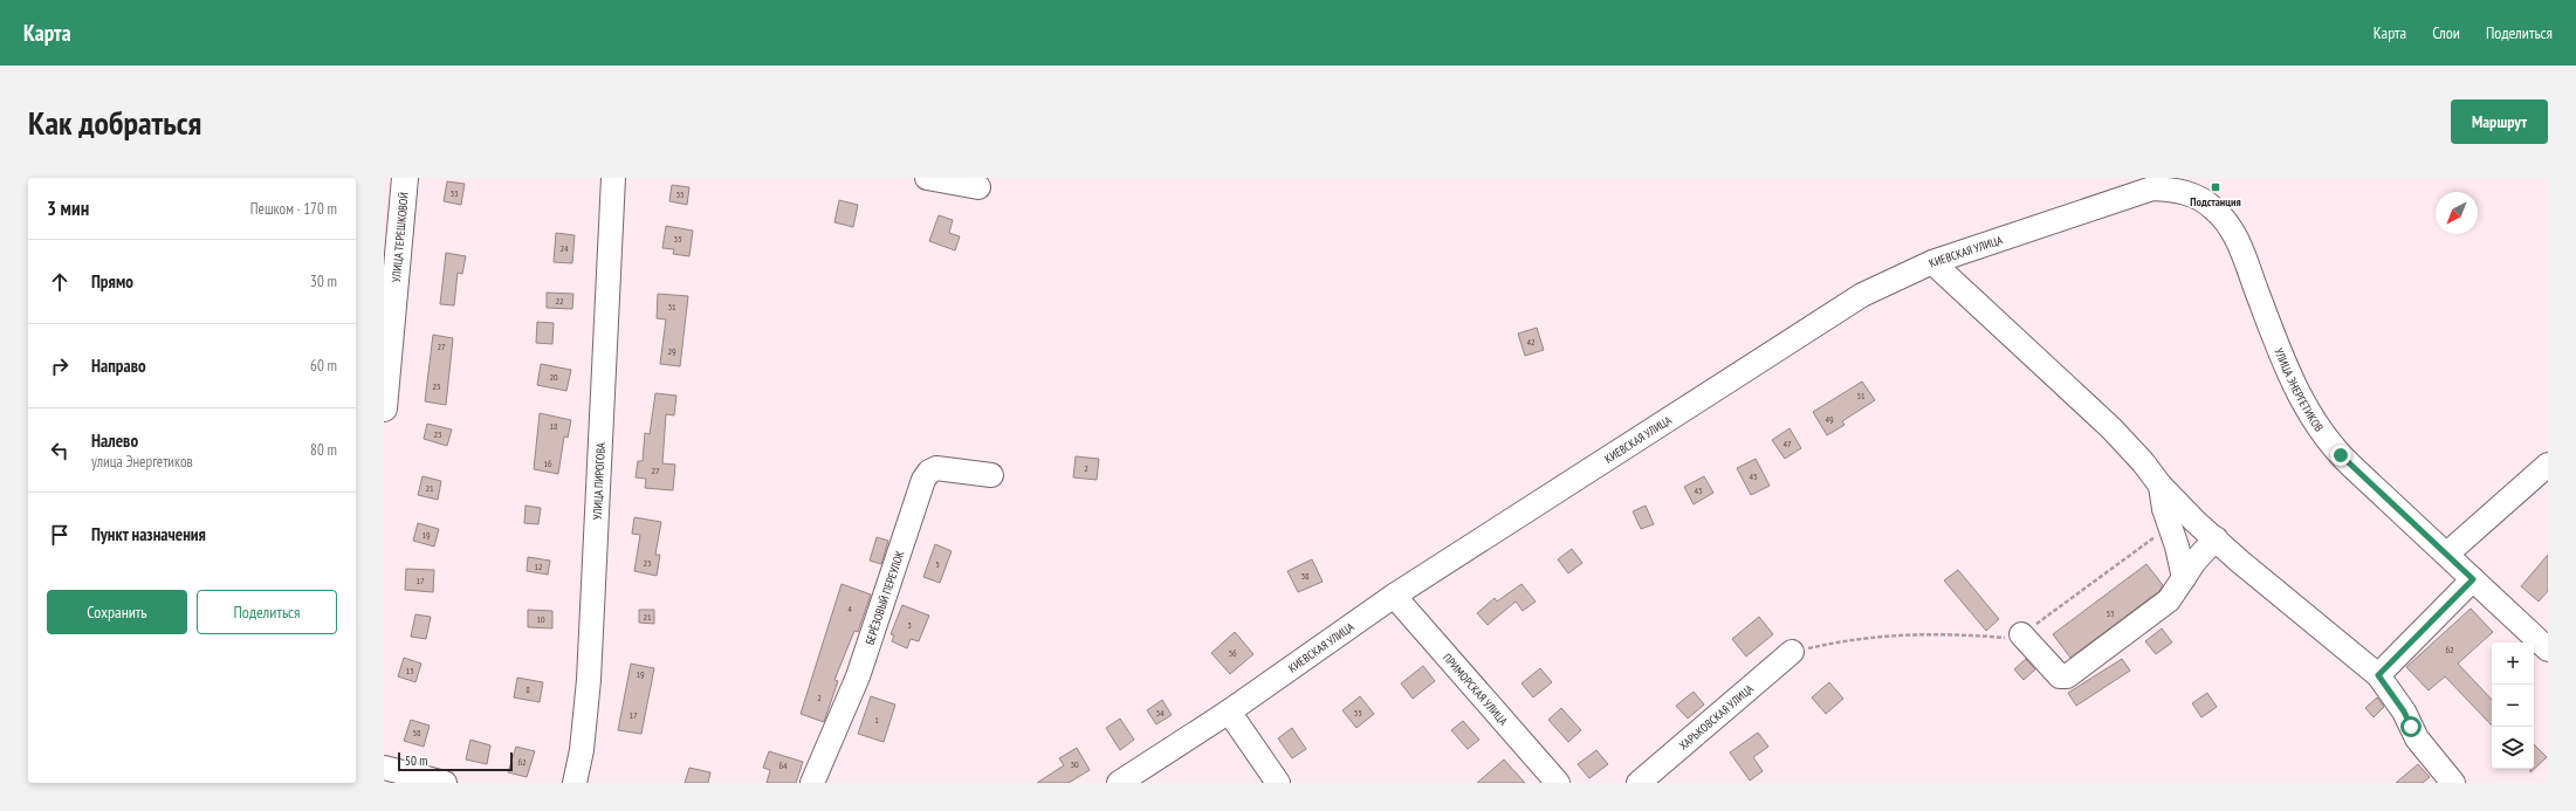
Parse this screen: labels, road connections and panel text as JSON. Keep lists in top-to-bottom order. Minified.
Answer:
{"streets":{"main road":["УЛИЦА ТЕРЕШКОВОЙ"],"street":["КИЕВСКАЯ УЛИЦА","УЛИЦА ЭНЕРГЕТИКОВ","УЛИЦА ПИРОГОВА","БЕРЁЗОВЫЙ ПЕРЕУЛОК","ПРИМОРСКАЯ УЛИЦА","ХАРЬКОВСКАЯ УЛИЦА"]},"crossings":[["КИЕВСКАЯ УЛИЦА","УЛИЦА ЭНЕРГЕТИКОВ"],["КИЕВСКАЯ УЛИЦА","ПРИМОРСКАЯ УЛИЦА"]],"places":{"transit":["Подстанция"]},"house_numbers":["33","35","33","24","22","31","42","27","29","20","25","51","49","18","23","47","16","2","27","45","21","43","19","23","5","12","38","17","4","53","21","10","3","62","36","13","19","8","2","34","33","17","1","58","62","30","64"],"scale_bar":"50 m","north":"bottom left","page":{"header":"Карта","nav":["Карта","Слои","Поделиться"],"buttons":["Маршрут",["Сохранить","Поделиться"]],"title":"Как добраться","heading":["3 мин","Пешком · 170 m"],"list":[["Прямо","30 m"],["Направо","60 m"],["Налево","улица Энергетиков","80 m"],"Пункт назначения"],"map_buttons":["+","−"],"scale":"50 m"}}
